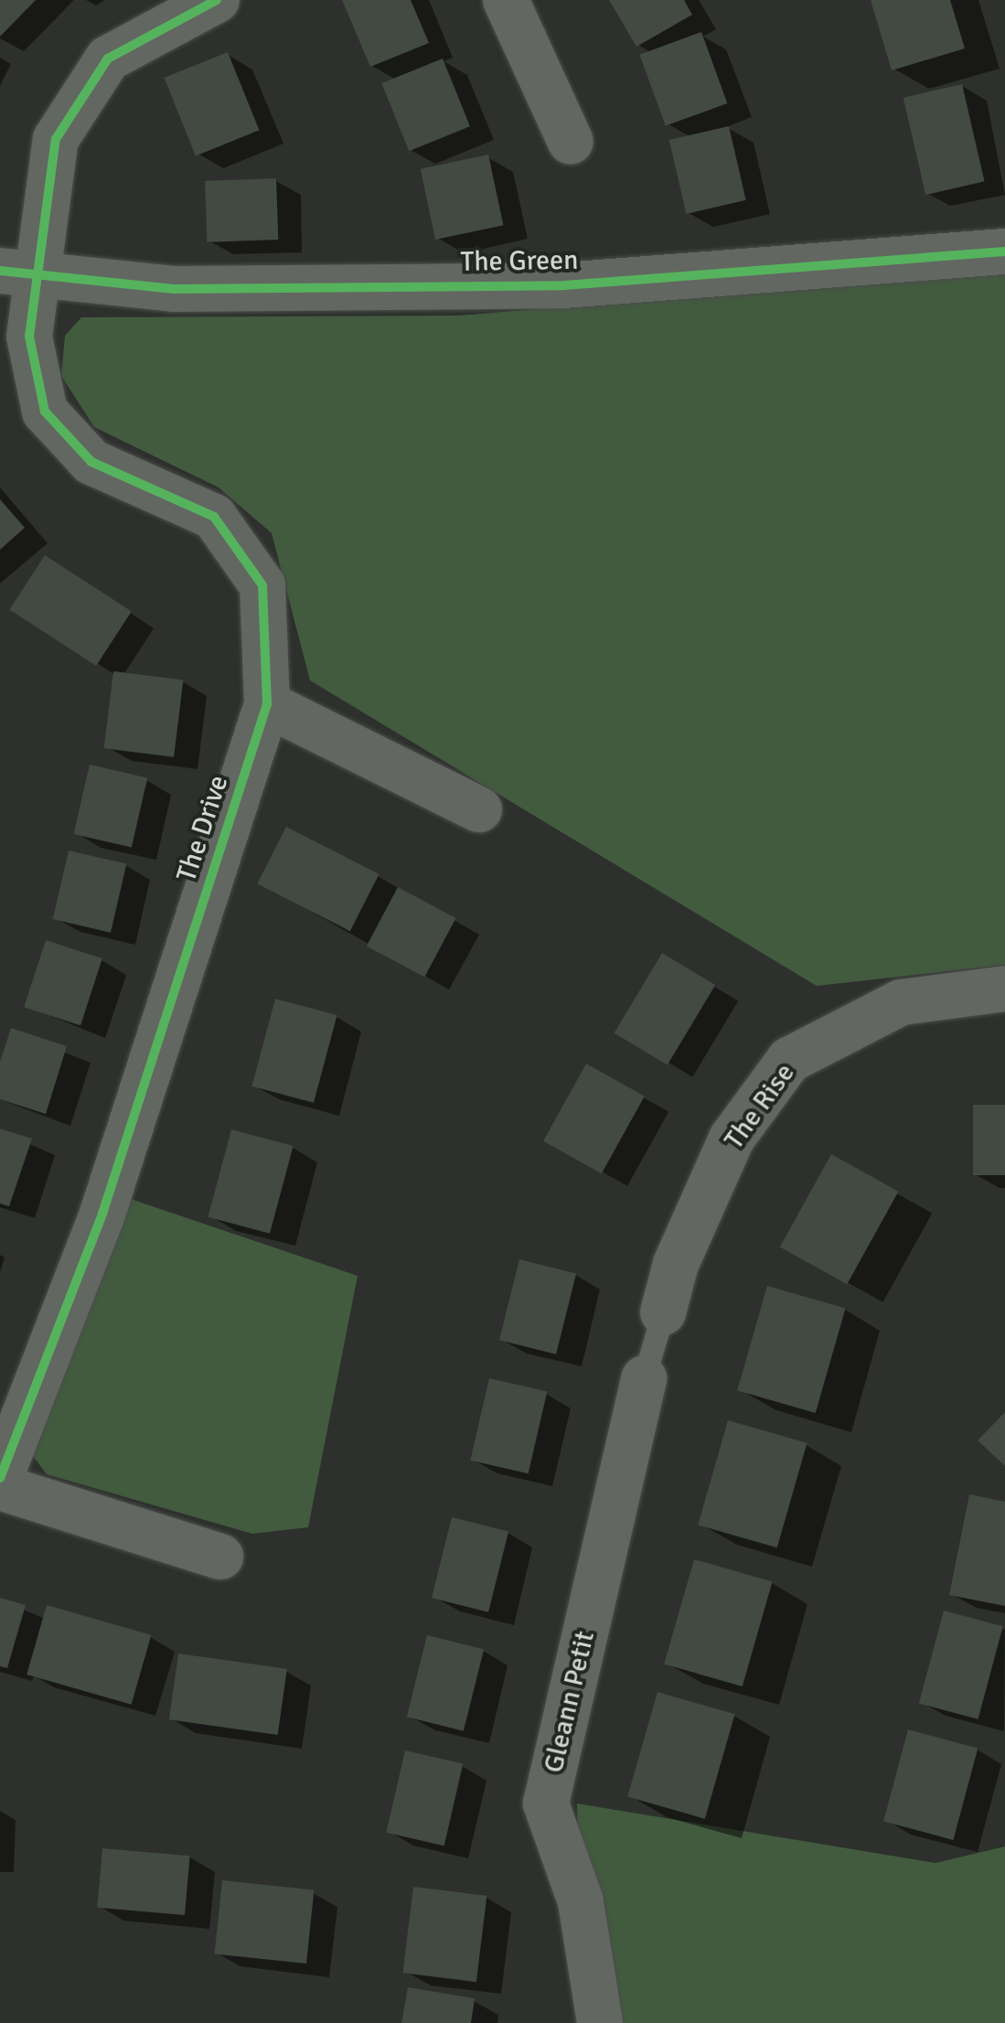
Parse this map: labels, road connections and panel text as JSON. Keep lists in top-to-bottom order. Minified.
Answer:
{"streets":{"street":["The Green","The Drive","The Rise","Gleann Petit"]},"crossings":[["The Green","The Drive"]]}
